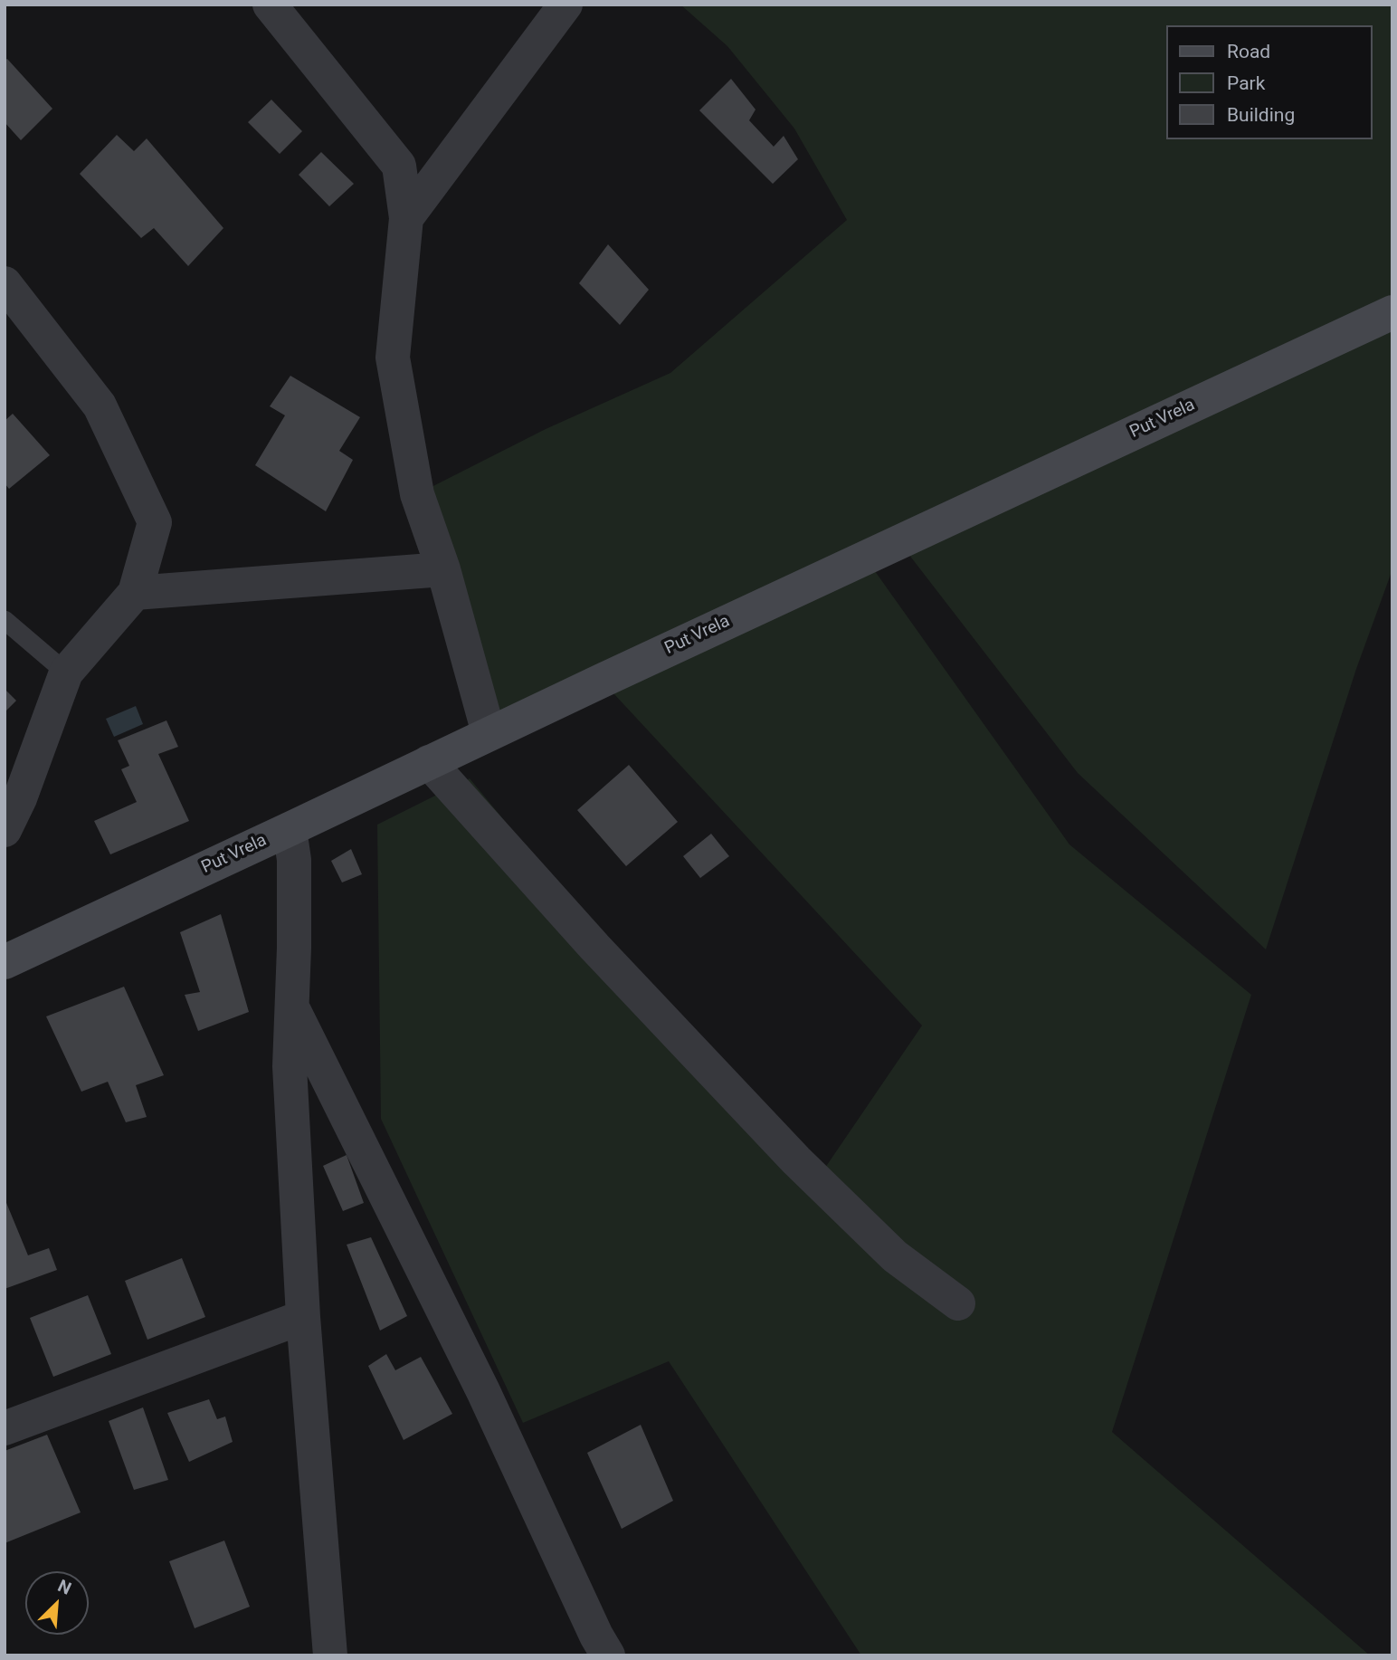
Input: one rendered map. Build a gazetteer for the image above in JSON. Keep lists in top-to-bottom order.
{
  "streets": {
    "main road": ["Put Vrela"]
  },
  "legend": ["Road", "Park", "Building"],
  "north": "top right"
}
